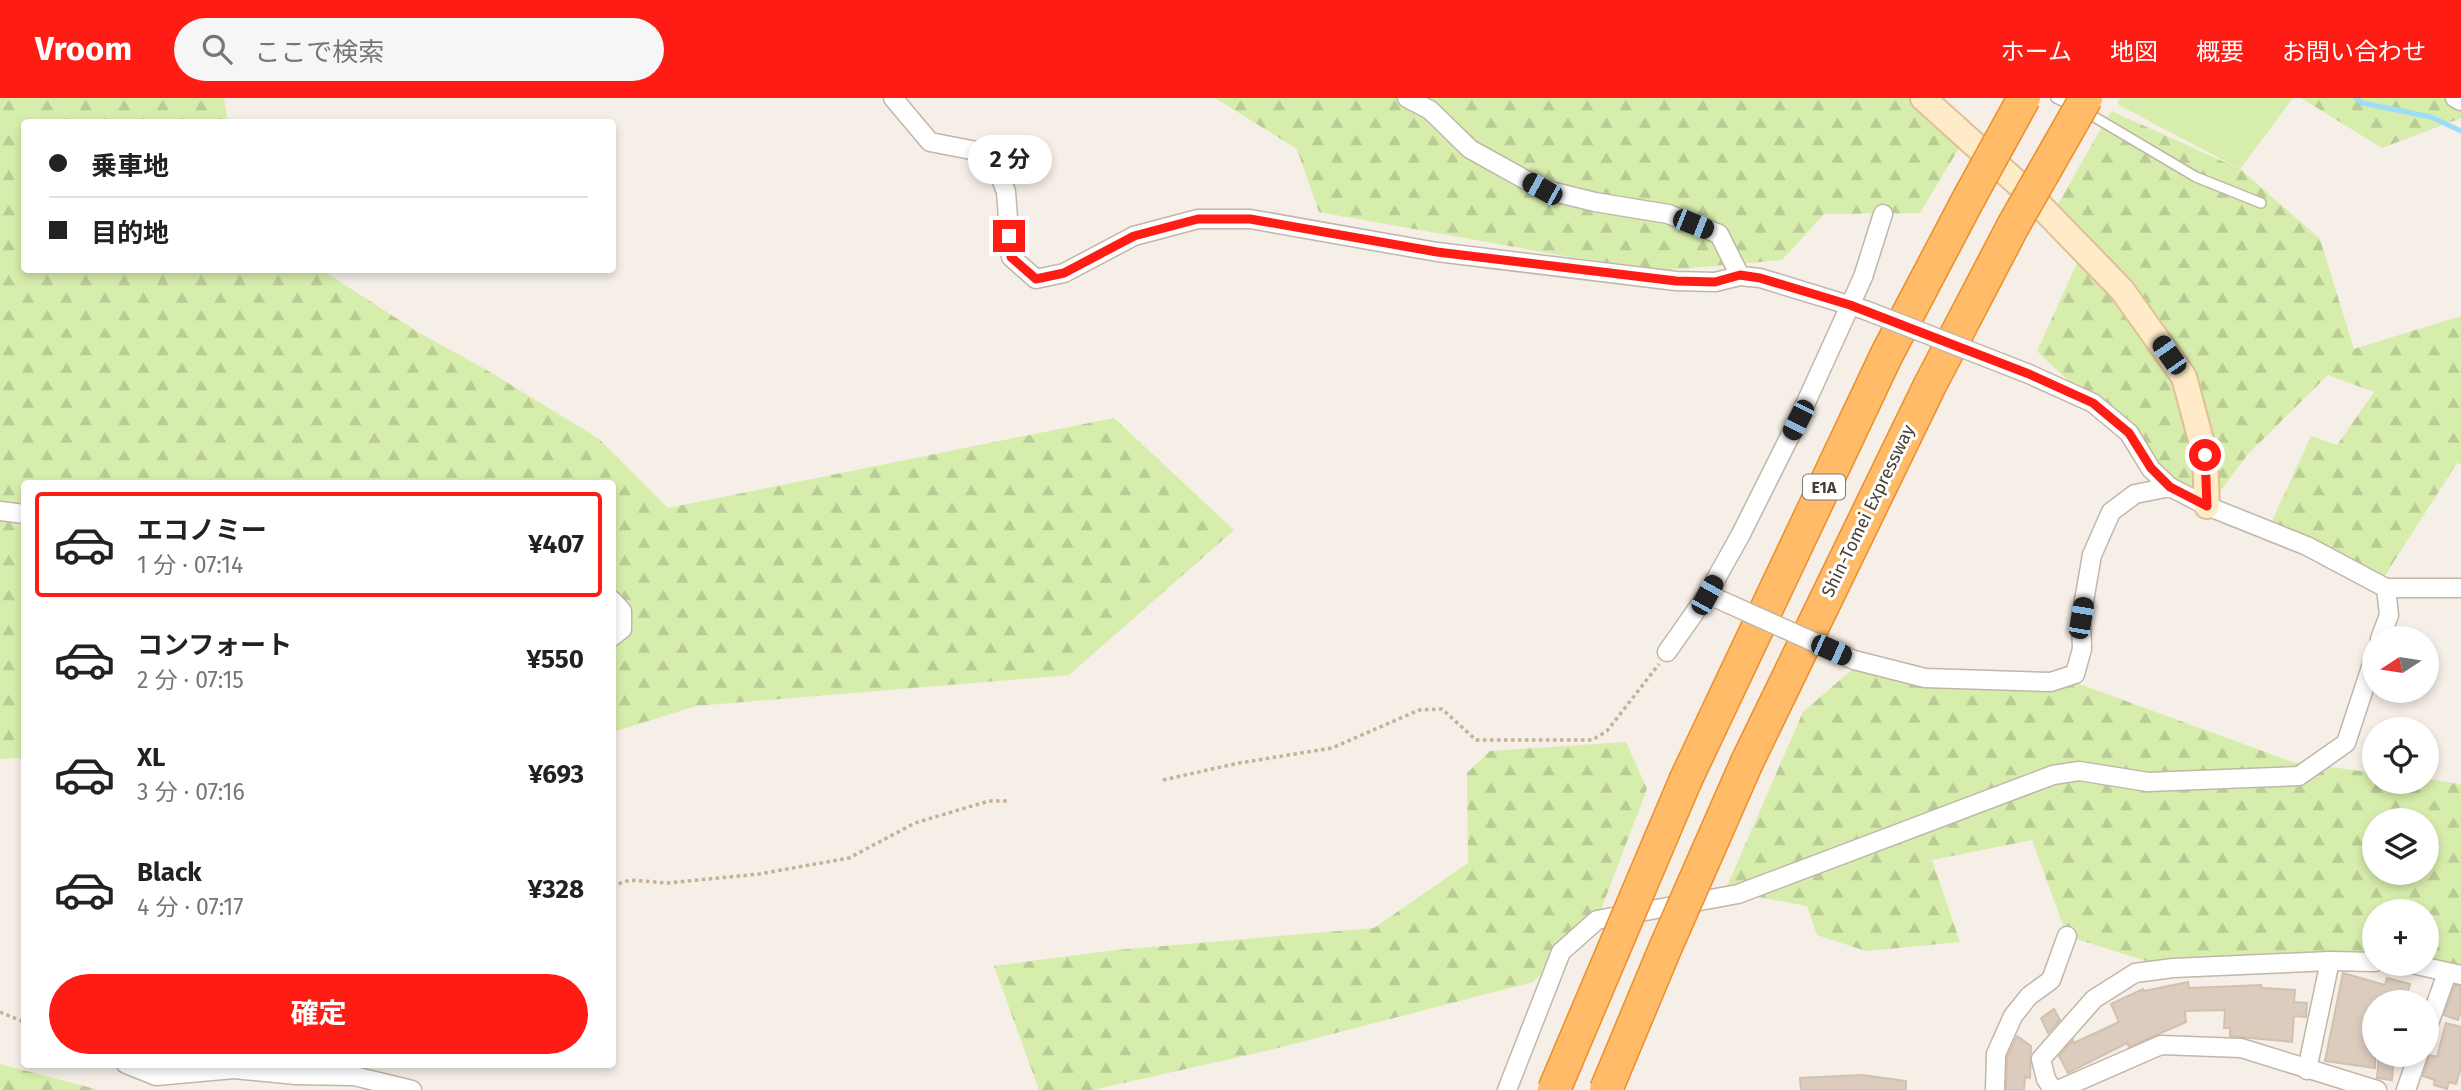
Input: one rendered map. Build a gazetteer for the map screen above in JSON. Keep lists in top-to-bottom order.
{
  "streets": {
    "highway": ["E1A", "Shin-Tomei Expressway"]
  },
  "north": "left",
  "page": {
    "header": "Vroom",
    "search": "ここで検索",
    "nav": [
      "ホーム",
      "地図",
      "概要",
      "お問い合わせ"
    ],
    "banner": ["乗車地", "目的地"],
    "bubble": "2 分",
    "list": [
      {
        "name": "エコノミー",
        "note": "1 分 · 07:14",
        "value": "¥407"
      },
      {
        "name": "コンフォート",
        "note": "2 分 · 07:15",
        "value": "¥550"
      },
      {
        "name": "XL",
        "note": "3 分 · 07:16",
        "value": "¥693"
      },
      {
        "name": "Black",
        "note": "4 分 · 07:17",
        "value": "¥328"
      }
    ],
    "map_buttons": ["+", "−"],
    "buttons": "確定"
  }
}
